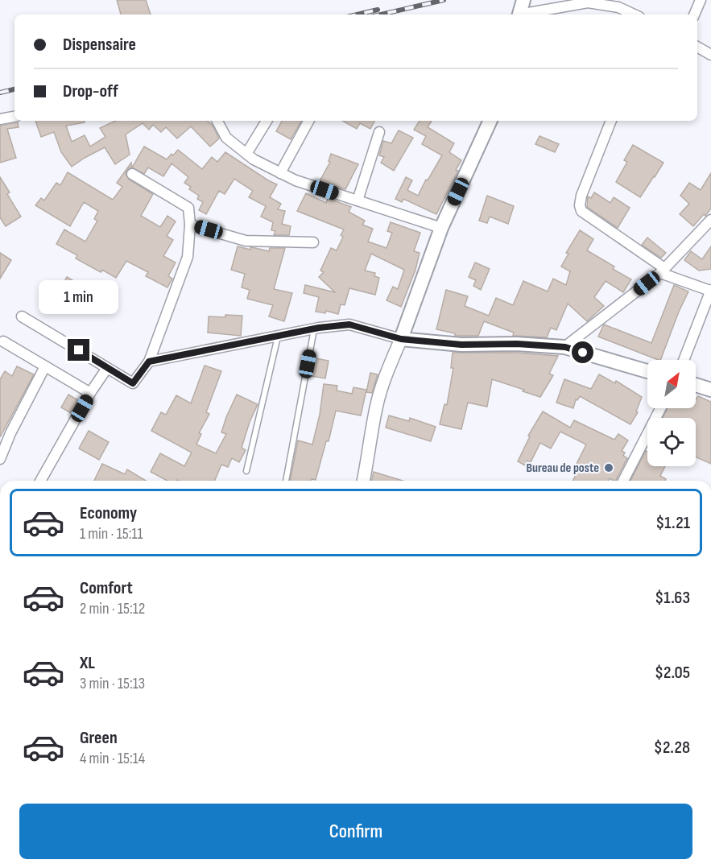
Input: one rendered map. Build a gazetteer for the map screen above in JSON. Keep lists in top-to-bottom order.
{
  "places": ["Bureau de poste"],
  "north": "top right",
  "page": {
    "banner": ["Dispensaire", "Drop-off"],
    "bubble": "1 min",
    "list": [
      {
        "name": "Economy",
        "note": "1 min · 15:11",
        "value": "$1.21"
      },
      {
        "name": "Comfort",
        "note": "2 min · 15:12",
        "value": "$1.63"
      },
      {
        "name": "XL",
        "note": "3 min · 15:13",
        "value": "$2.05"
      },
      {
        "name": "Green",
        "note": "4 min · 15:14",
        "value": "$2.28"
      }
    ],
    "buttons": "Confirm"
  }
}
